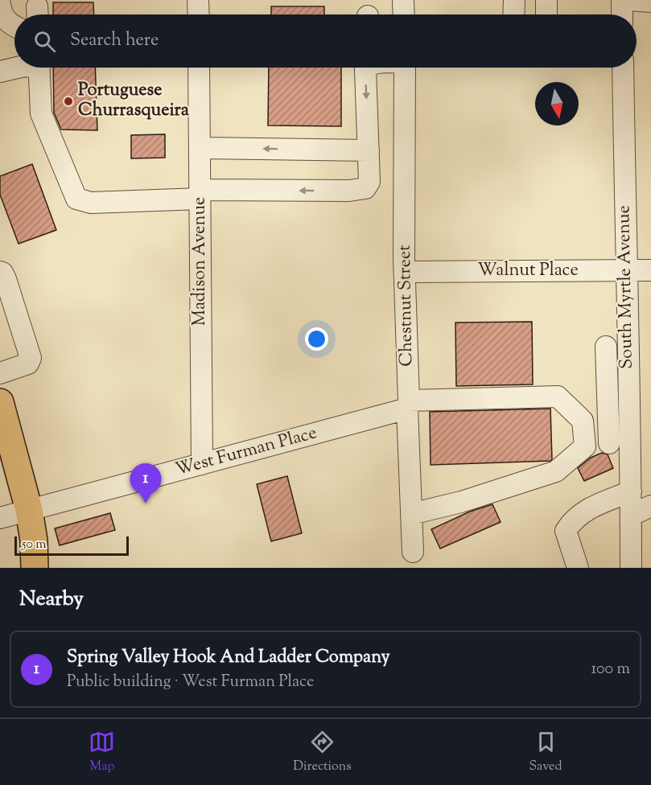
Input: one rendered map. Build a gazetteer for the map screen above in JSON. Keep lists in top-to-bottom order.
{
  "streets": {
    "street": [
      "Madison Avenue",
      "Walnut Place",
      "South Myrtle Avenue",
      "Chestnut Street",
      "West Furman Place"
    ]
  },
  "crossings": [
    ["Madison Avenue", "West Furman Place"],
    ["Walnut Place", "South Myrtle Avenue"],
    ["Walnut Place", "Chestnut Street"],
    ["Chestnut Street", "West Furman Place"]
  ],
  "places": ["Portuguese Churrasqueira"],
  "scale_bar": "50 m",
  "north": "bottom",
  "page": {
    "search": "Search here",
    "pins": "1",
    "scale": "50 m",
    "heading": "Nearby",
    "list": [
      {
        "mark": "1",
        "name": "Spring Valley Hook And Ladder Company",
        "note": "Public building · West Furman Place",
        "value": "100 m"
      }
    ],
    "nav": ["Map", "Directions", "Saved"]
  }
}
